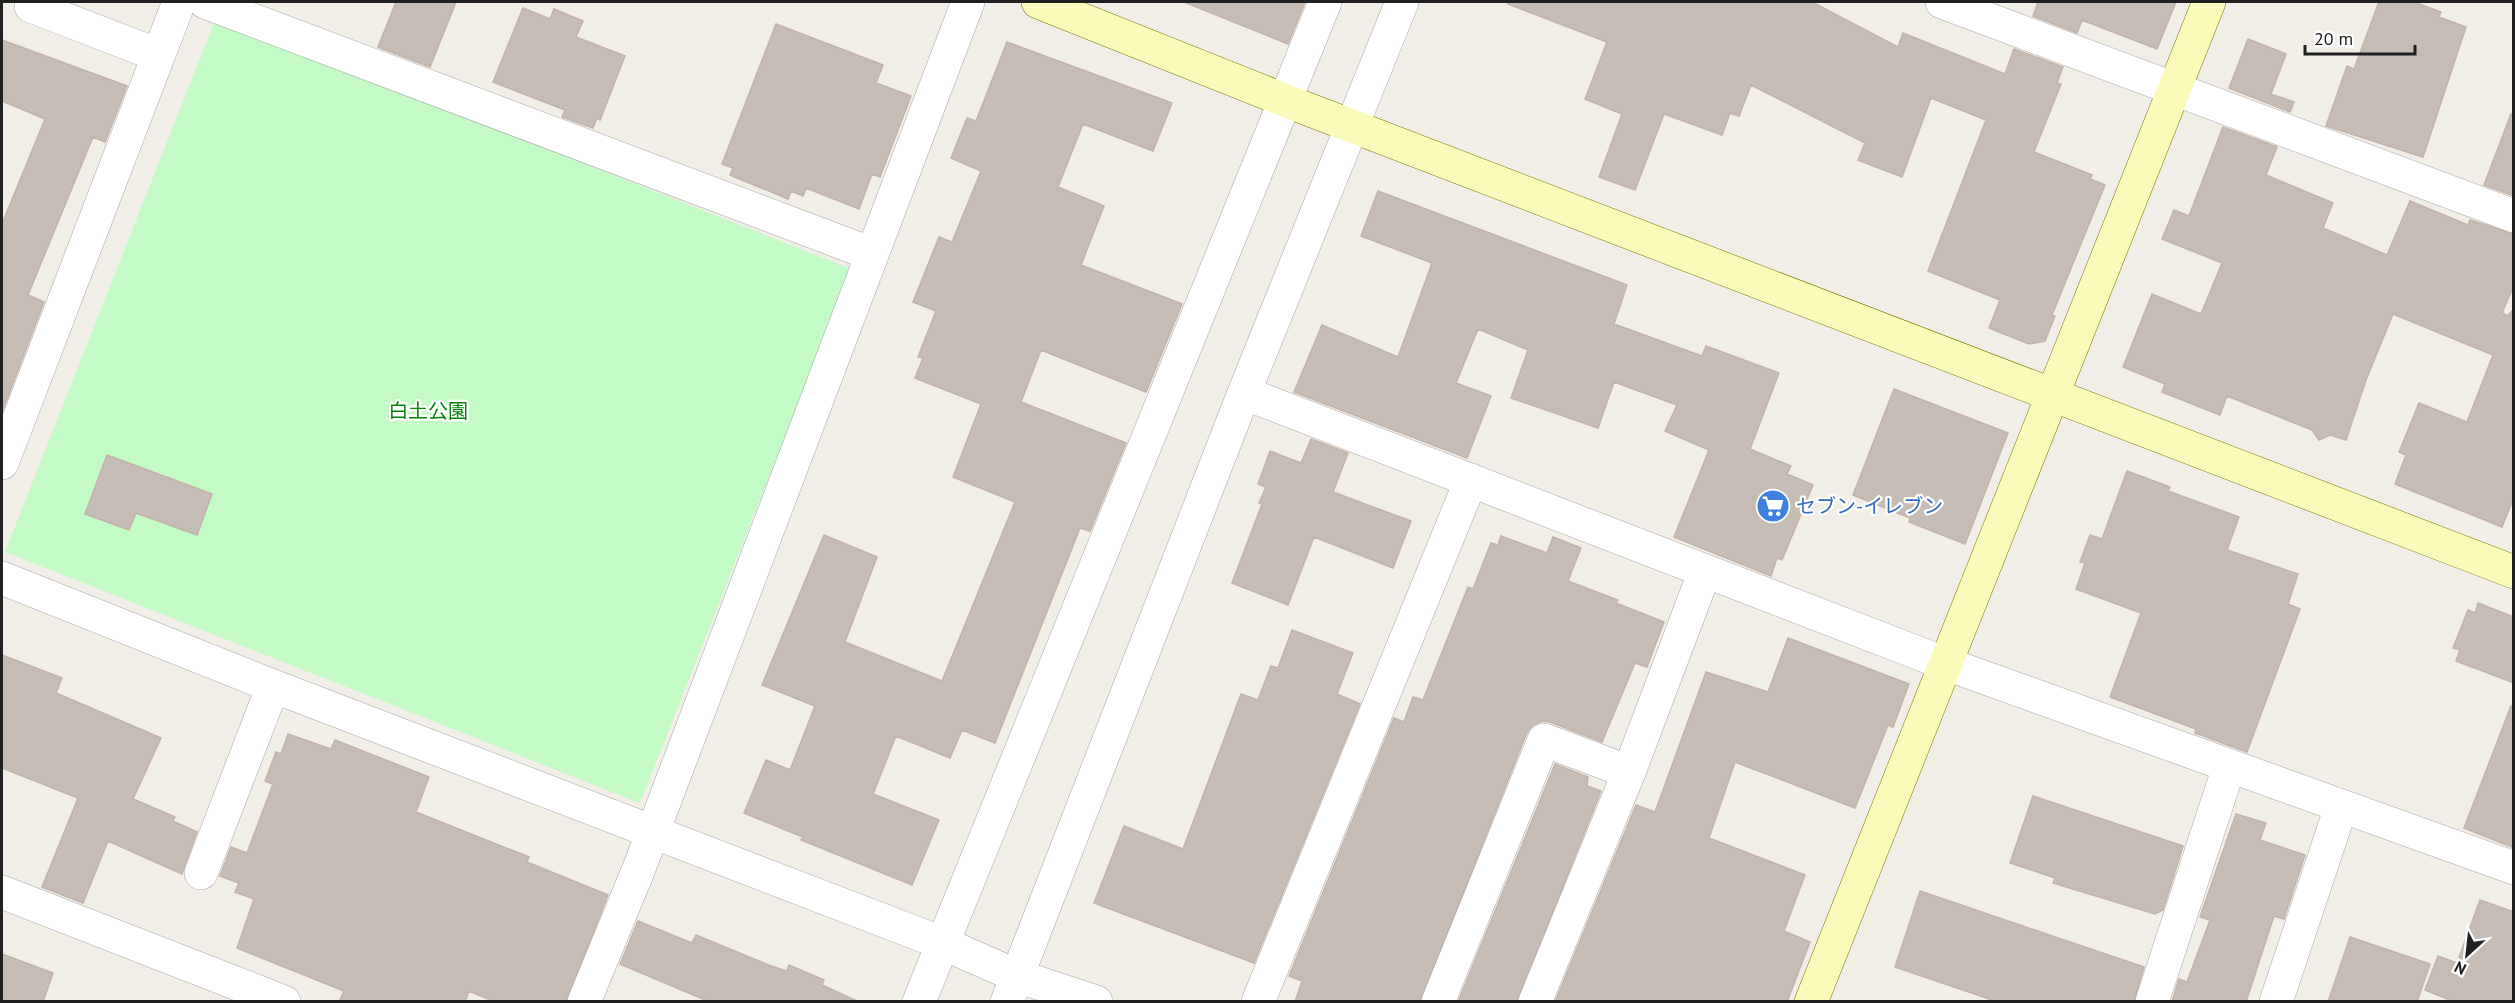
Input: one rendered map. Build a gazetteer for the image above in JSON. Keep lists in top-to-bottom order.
{
  "parks": ["白土公園"],
  "places": {
    "supermarket": ["セブン-イレブン"]
  },
  "scale_bar": "20 m",
  "north": "bottom left"
}
